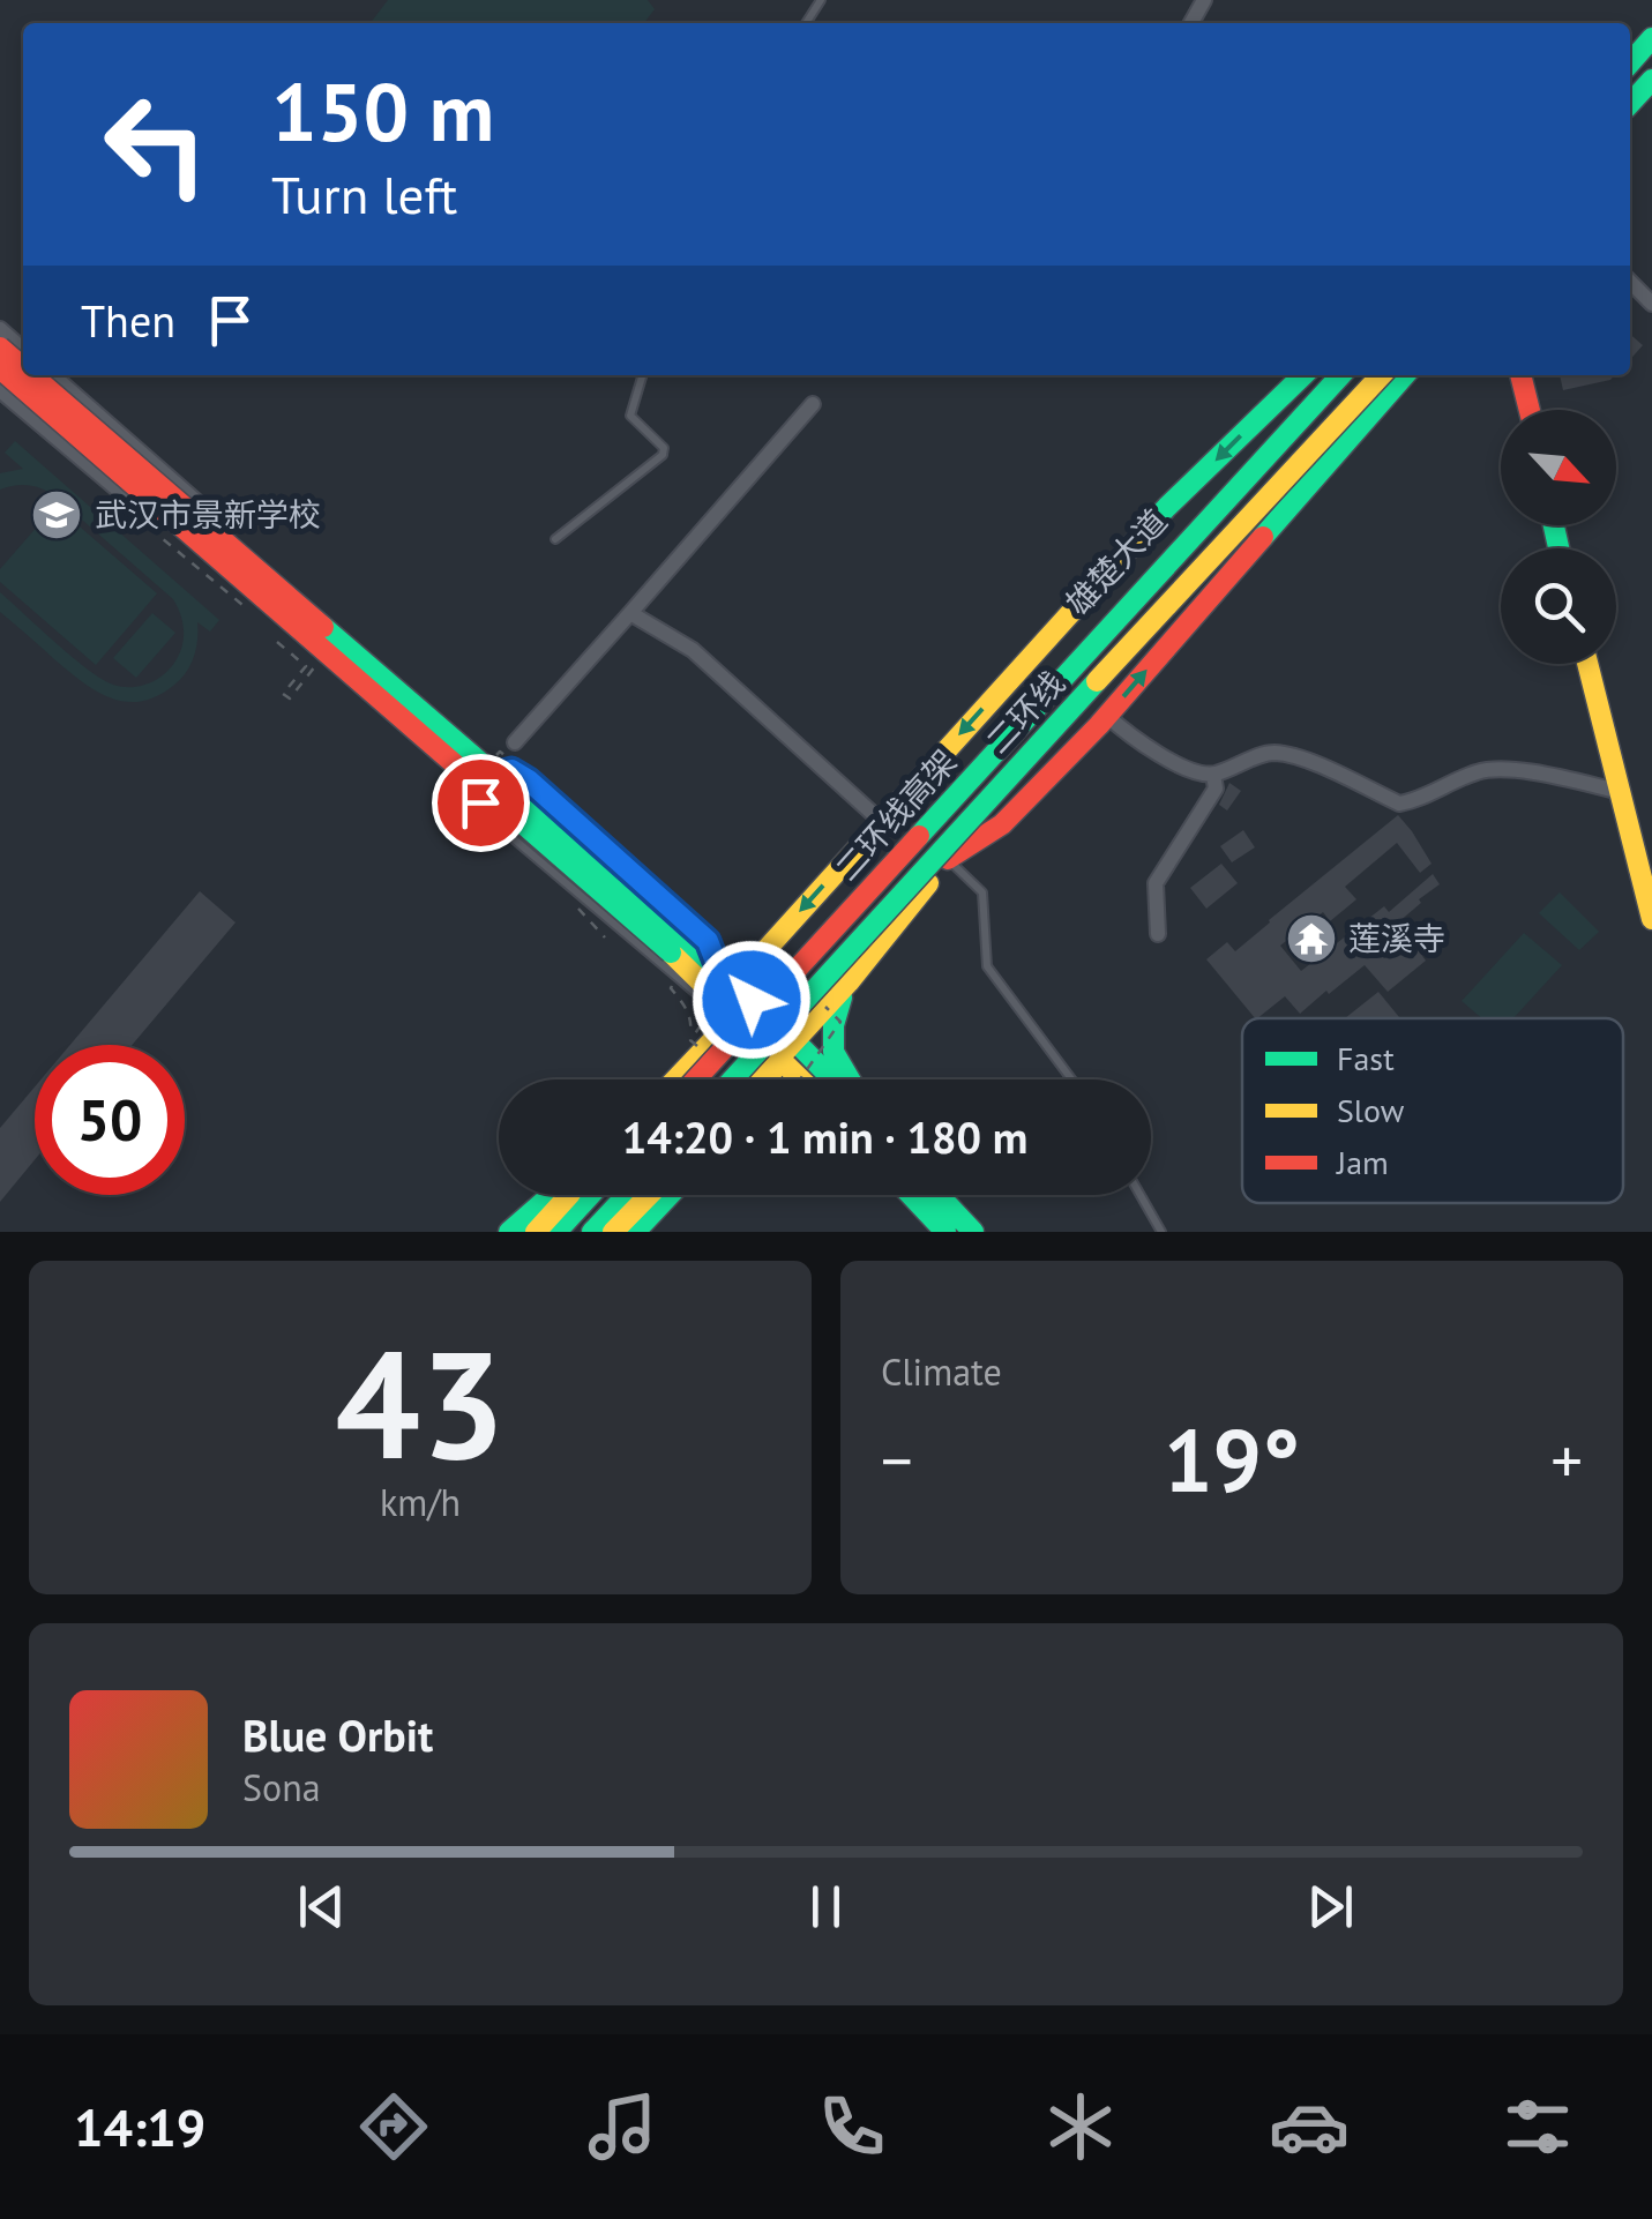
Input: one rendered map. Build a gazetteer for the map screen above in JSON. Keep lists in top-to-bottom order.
{
  "streets": {
    "main road": ["雄楚大道", "二环线", "二环线高架"]
  },
  "places": {
    "school or university": ["武汉市景新学校"],
    "temple": ["莲溪寺"]
  },
  "legend": ["Fast", "Slow", "Jam"],
  "north": "bottom right",
  "page": {
    "turn": ["150 m", "Turn left"],
    "then": "Then",
    "limit": "50",
    "trip": "14:20 · 1 min · 180 m",
    "tile": [
      ["43", "km/h"],
      "Climate"
    ],
    "heat": ["−", "19°", "+"],
    "song": ["Blue Orbit", "Sona"],
    "tabs": "14:19"
  }
}
